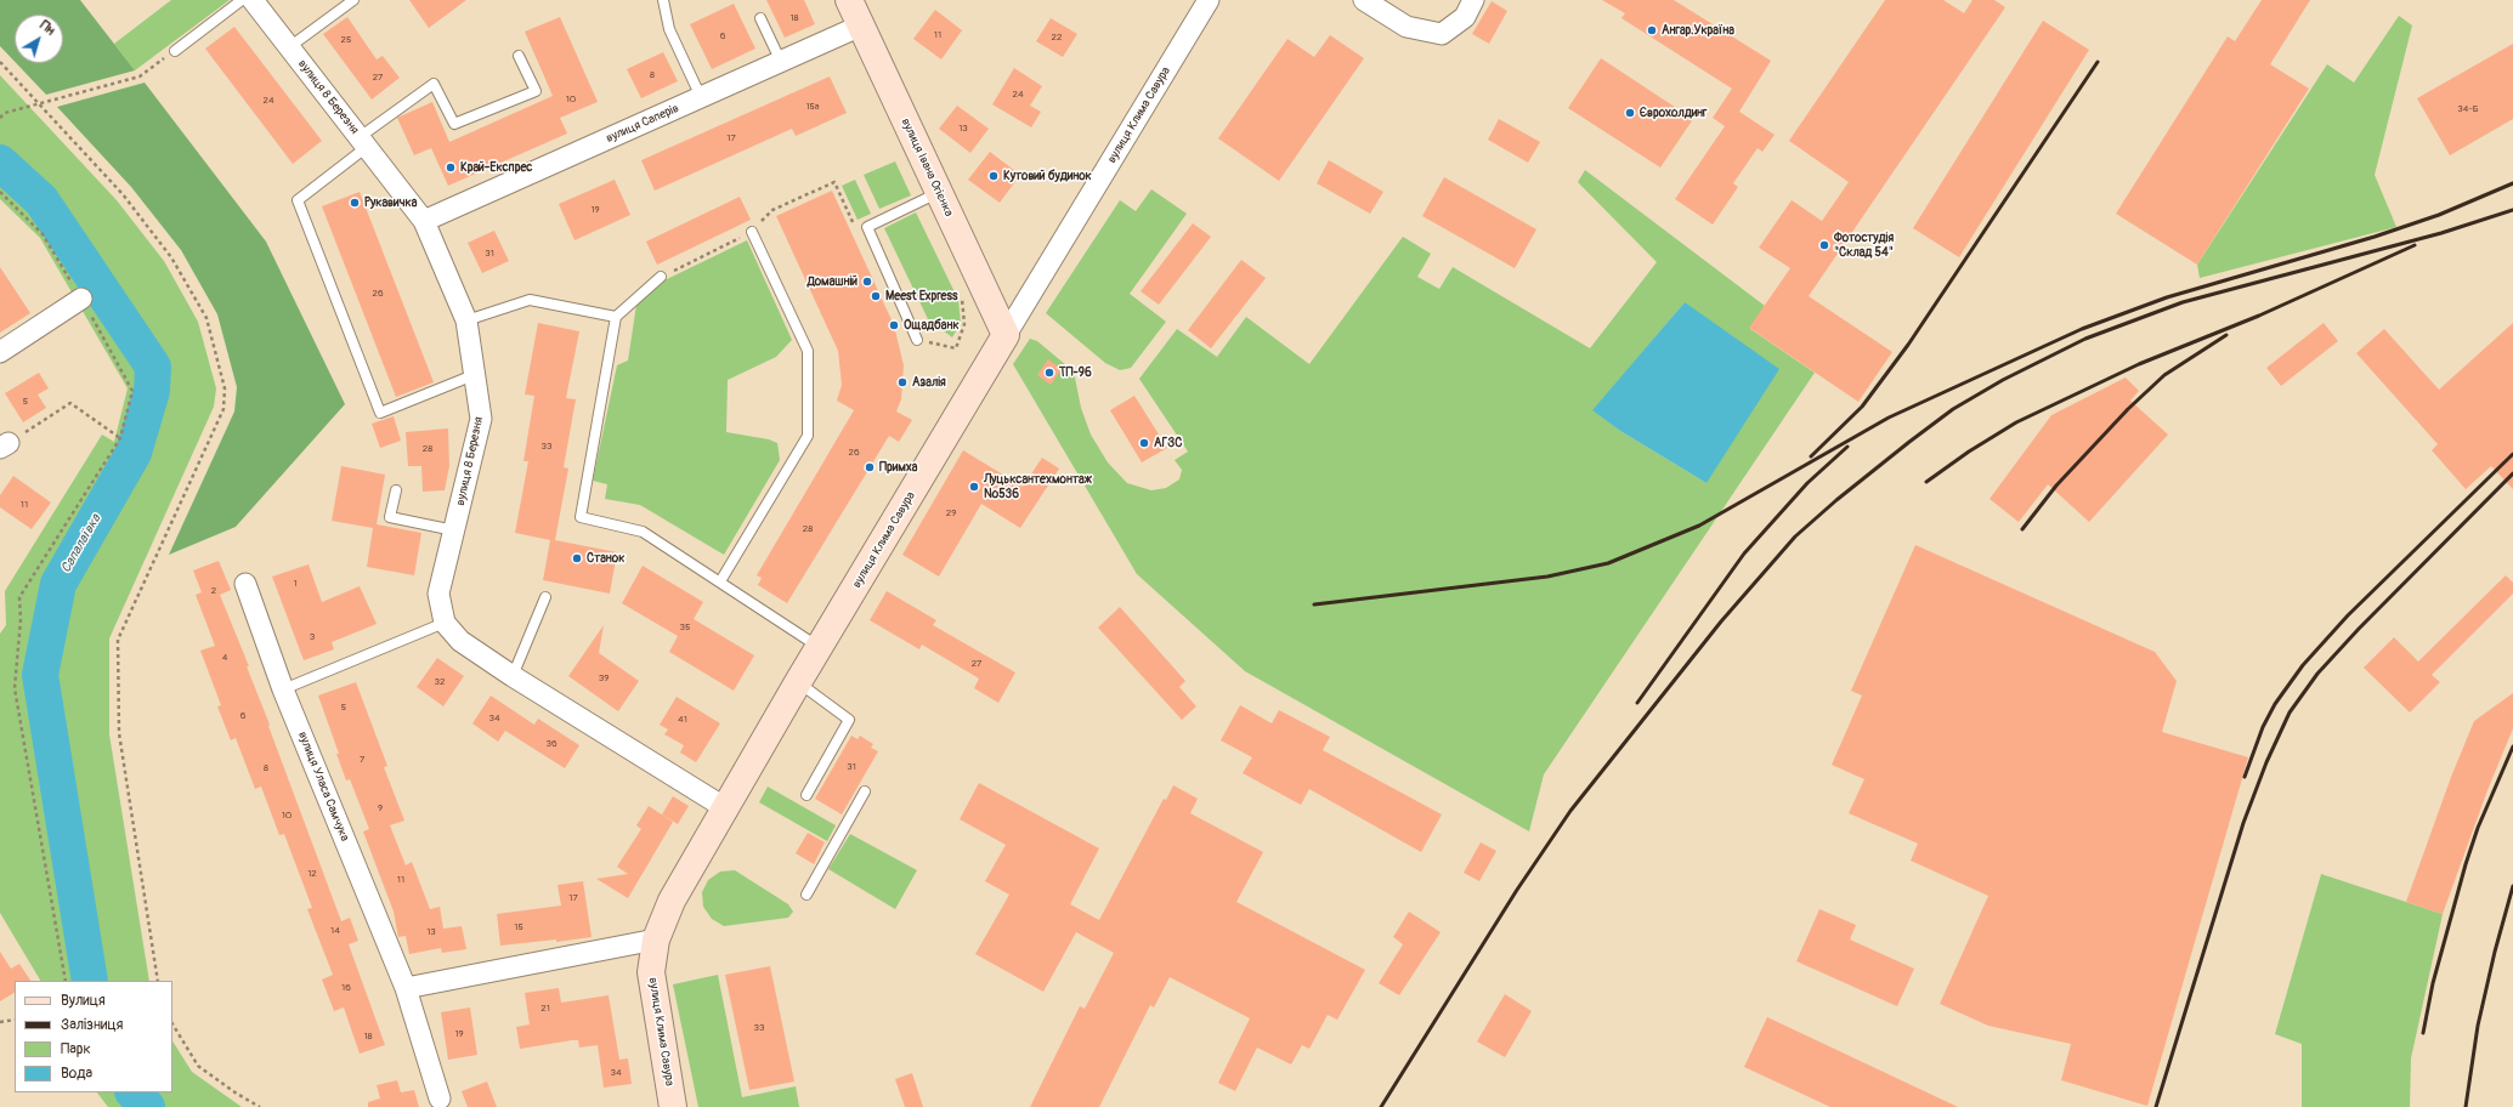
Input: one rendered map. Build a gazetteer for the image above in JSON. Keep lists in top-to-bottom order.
{
  "streets": {
    "street": [
      "вулиця 8 Березня",
      "вулиця Клима Савура",
      "вулиця Саперів",
      "вулиця Івана Огієнка",
      "вулиця Уласа Самчука"
    ]
  },
  "crossings": [
    ["вулиця 8 Березня", "вулиця Клима Савура"],
    ["вулиця 8 Березня", "вулиця Саперів"],
    ["вулиця Клима Савура", "вулиця Івана Огієнка"],
    ["вулиця Саперів", "вулиця Івана Огієнка"]
  ],
  "water": ["Сапалаївка"],
  "places": [
    "Ангар.Україна",
    "Єврохолдинг",
    "Край-Експрес",
    "Кутовий будинок",
    "Рукавичка",
    "Фотостудія \"Склад 54\"",
    "Домашній",
    "Meest Express",
    "Ощадбанк",
    "ТП-96",
    "Азалія",
    "АГЗС",
    "Примха",
    "Луцьксантехмонтаж №536",
    "Станок"
  ],
  "house_numbers": [
    "18",
    "11",
    "6",
    "22",
    "25",
    "8",
    "27",
    "24",
    "10",
    "24",
    "15а",
    "34-Б",
    "13",
    "17",
    "19",
    "31",
    "26",
    "5",
    "33",
    "28",
    "26",
    "11",
    "29",
    "28",
    "1",
    "2",
    "35",
    "3",
    "4",
    "27",
    "39",
    "32",
    "5",
    "6",
    "34",
    "41",
    "36",
    "7",
    "31",
    "8",
    "9",
    "10",
    "12",
    "11",
    "17",
    "15",
    "14",
    "13",
    "16",
    "21",
    "33",
    "19",
    "18",
    "34"
  ],
  "legend": [
    "Вулиця",
    "Залізниця",
    "Парк",
    "Вода"
  ],
  "north": "top right"
}
